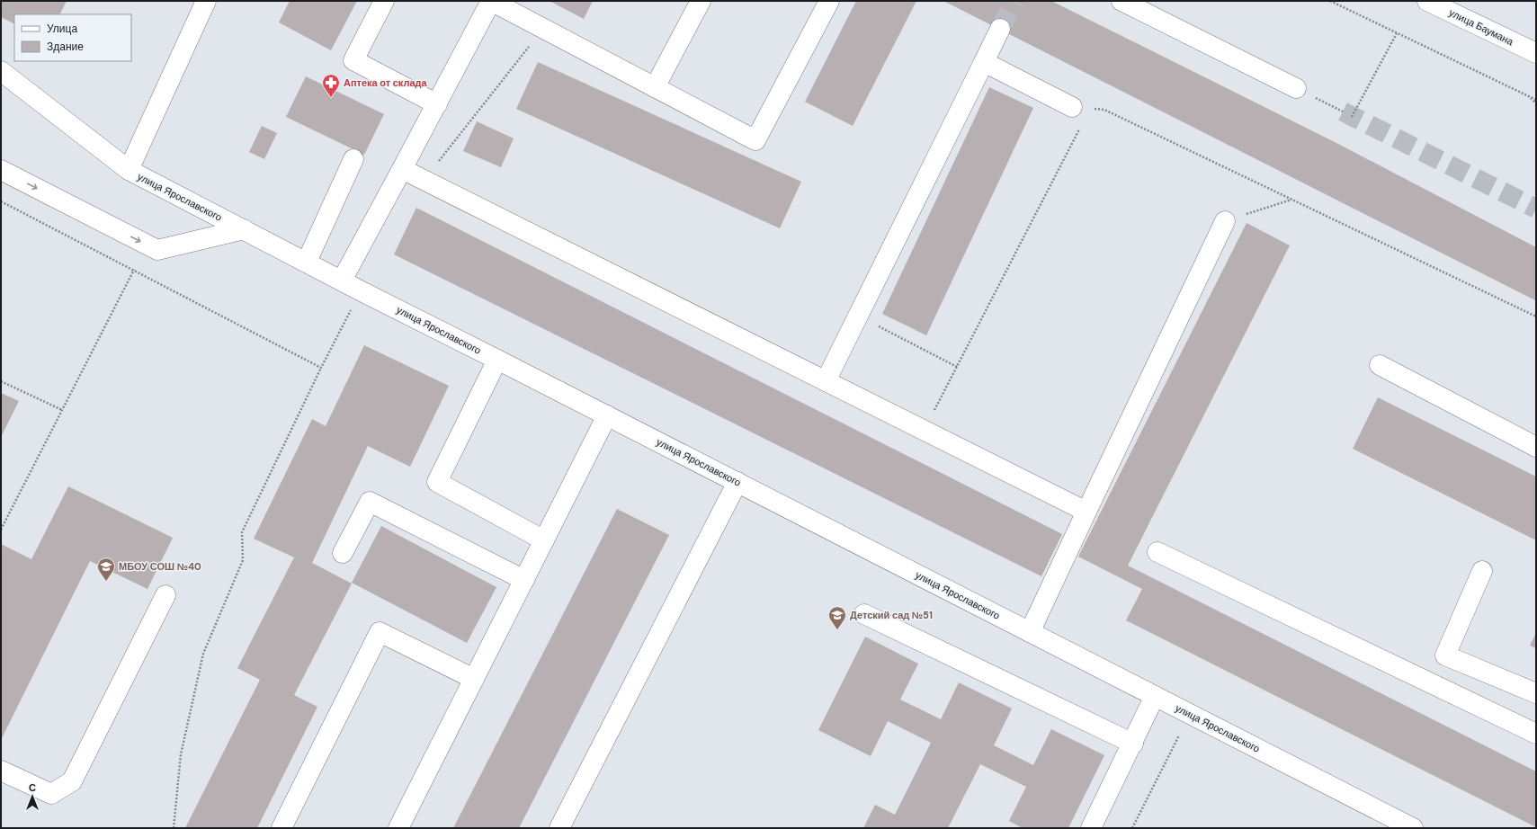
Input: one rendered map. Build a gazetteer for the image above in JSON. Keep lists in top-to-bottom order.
{
  "streets": {
    "street": ["улица Баумана", "улица Ярославского"]
  },
  "places": {
    "pharmacy": ["Аптека от склада"],
    "school or university": ["МБОУ СОШ №40", "Детский сад №51"]
  },
  "legend": ["Улица", "Здание"],
  "north": "top"
}
